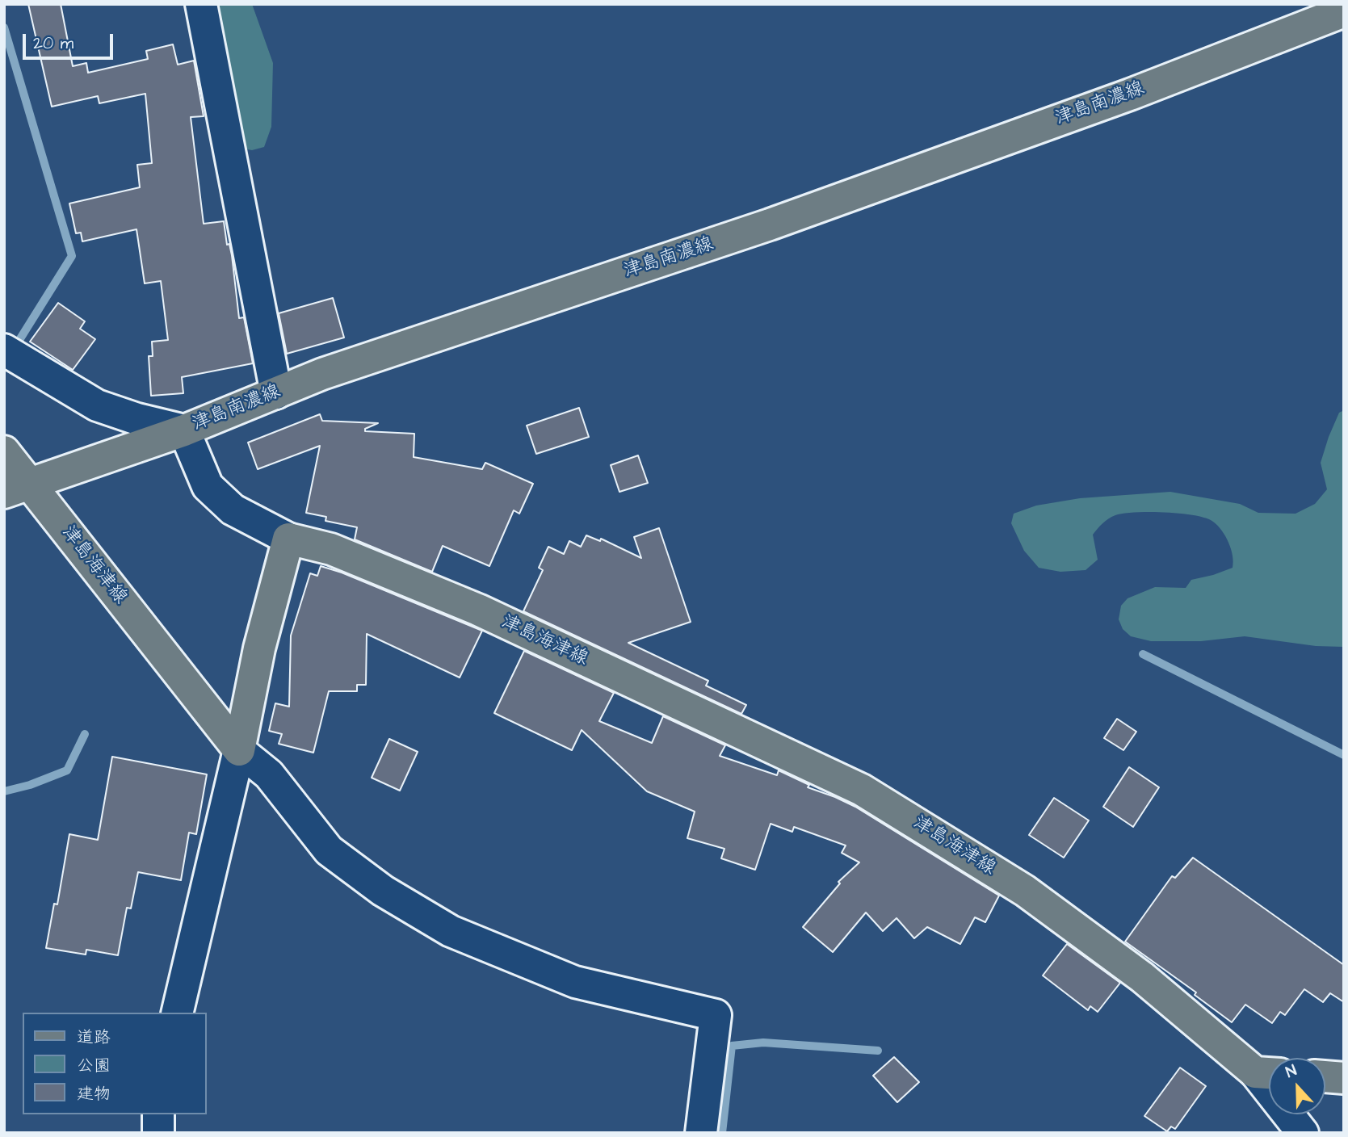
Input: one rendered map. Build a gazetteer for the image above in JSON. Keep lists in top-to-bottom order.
{
  "streets": {
    "main road": ["津島南濃線", "津島海津線"]
  },
  "crossings": [
    ["津島南濃線", "津島海津線"]
  ],
  "legend": ["道路", "公園", "建物"],
  "scale_bar": "20 m",
  "north": "top"
}
